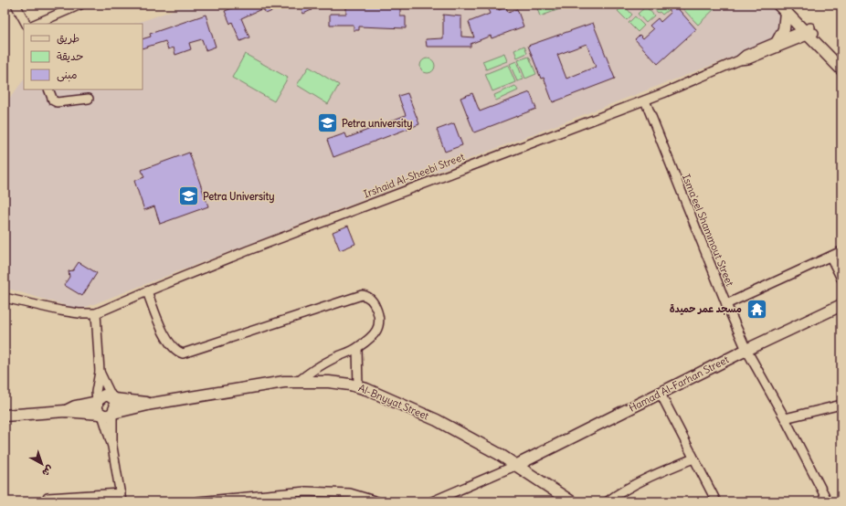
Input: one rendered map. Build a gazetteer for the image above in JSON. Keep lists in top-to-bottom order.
{
  "streets": {
    "main road": ["Hamad Al-Farhan Street", "Al-Bnyyat Street"],
    "street": ["Irshaid Al-Sheebi Street", "Isma'eel Shammout Street"]
  },
  "crossings": [
    ["Irshaid Al-Sheebi Street", "Isma'eel Shammout Street"],
    ["Isma'eel Shammout Street", "Hamad Al-Farhan Street"],
    ["Hamad Al-Farhan Street", "Al-Bnyyat Street"]
  ],
  "places": {
    "school or university": ["Petra university", "Petra University"],
    "temple": ["مسجد عمر حميدة"]
  },
  "legend": ["طريق", "حديقة", "مبنى"],
  "north": "bottom right"
}
